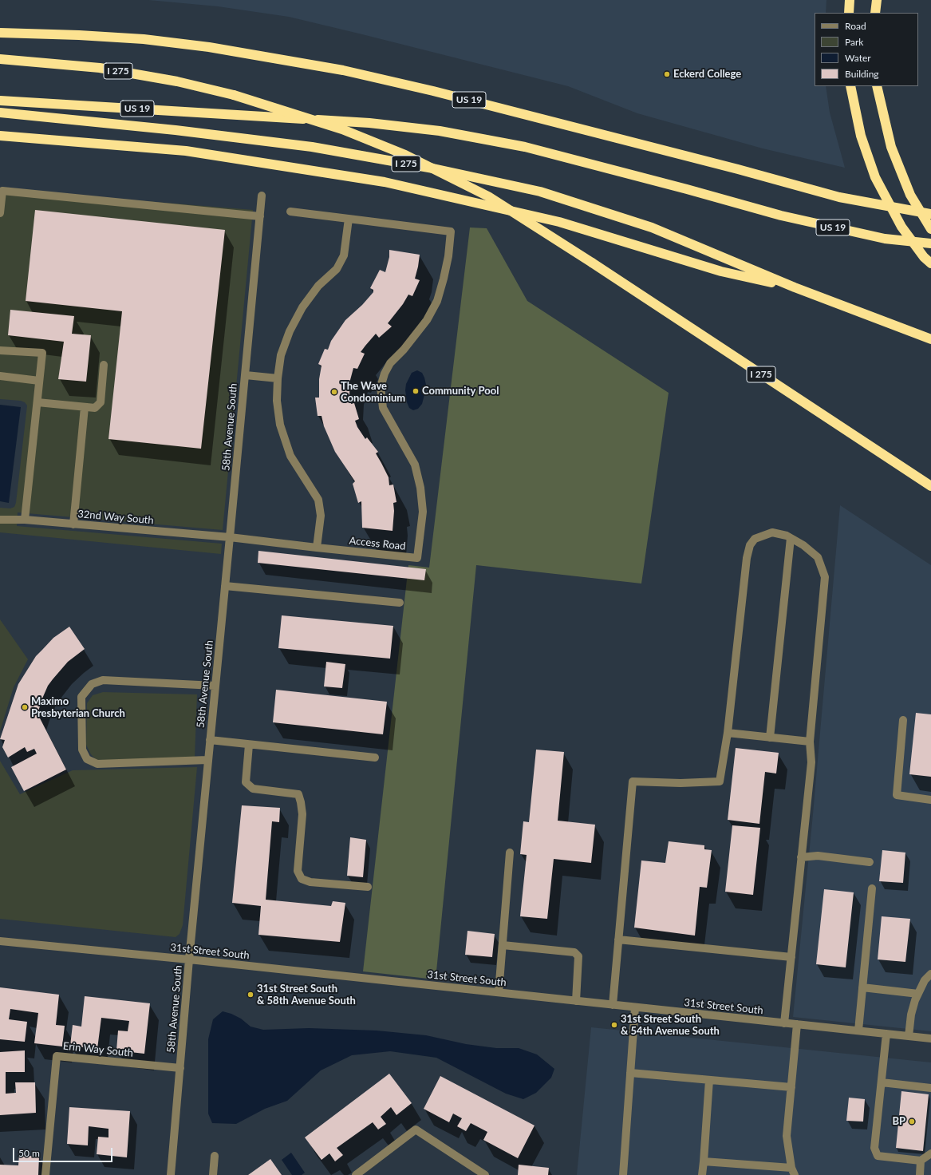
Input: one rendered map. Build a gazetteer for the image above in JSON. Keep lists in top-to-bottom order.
{
  "streets": {
    "highway": ["I 275", "US 19"],
    "street": [
      "58th Avenue South",
      "32nd Way South",
      "Access Road",
      "31st Street South",
      "Erin Way South"
    ]
  },
  "crossings": [
    ["58th Avenue South", "32nd Way South"],
    ["58th Avenue South", "Access Road"],
    ["58th Avenue South", "31st Street South"],
    ["58th Avenue South", "Erin Way South"],
    ["32nd Way South", "Access Road"]
  ],
  "places": [
    "Eckerd College",
    "Community Pool",
    "The Wave Condominium",
    "Maximo Presbyterian Church",
    "31st Street South & 58th Avenue South",
    "31st Street South & 54th Avenue South",
    "BP"
  ],
  "legend": [
    "Road",
    "Park",
    "Water",
    "Building"
  ],
  "scale_bar": "50 m"
}
